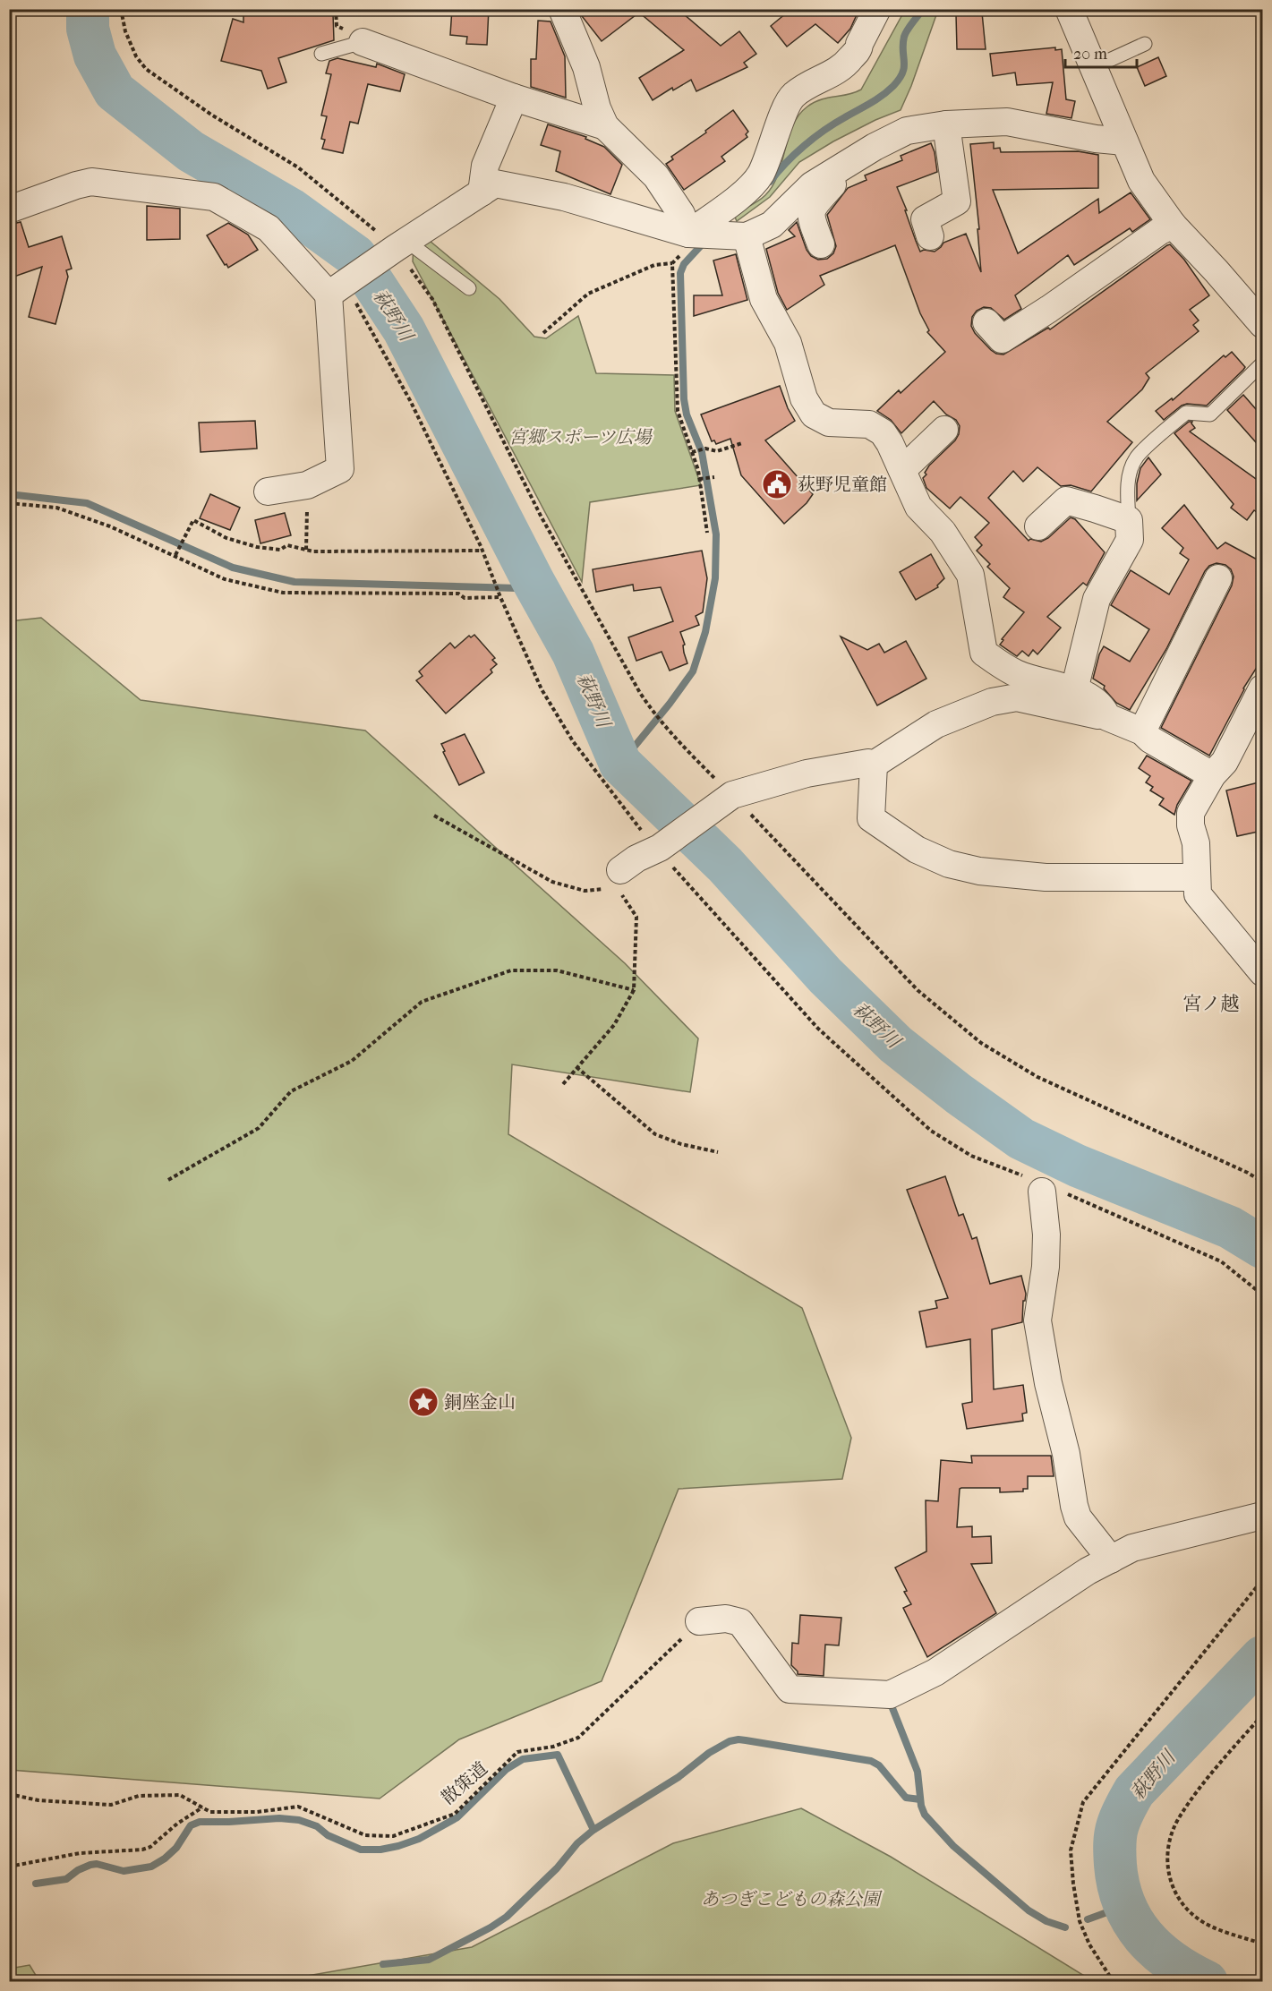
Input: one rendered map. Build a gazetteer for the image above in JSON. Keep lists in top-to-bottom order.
{
  "streets": {
    "path": ["散策道"]
  },
  "districts": ["宮ノ越"],
  "water": ["萩野川"],
  "parks": ["宮郷スポーツ広場", "あつぎこどもの森公園"],
  "places": {
    "public building": ["荻野児童館"],
    "place": ["銅座金山"]
  },
  "scale_bar": "20 m"
}
